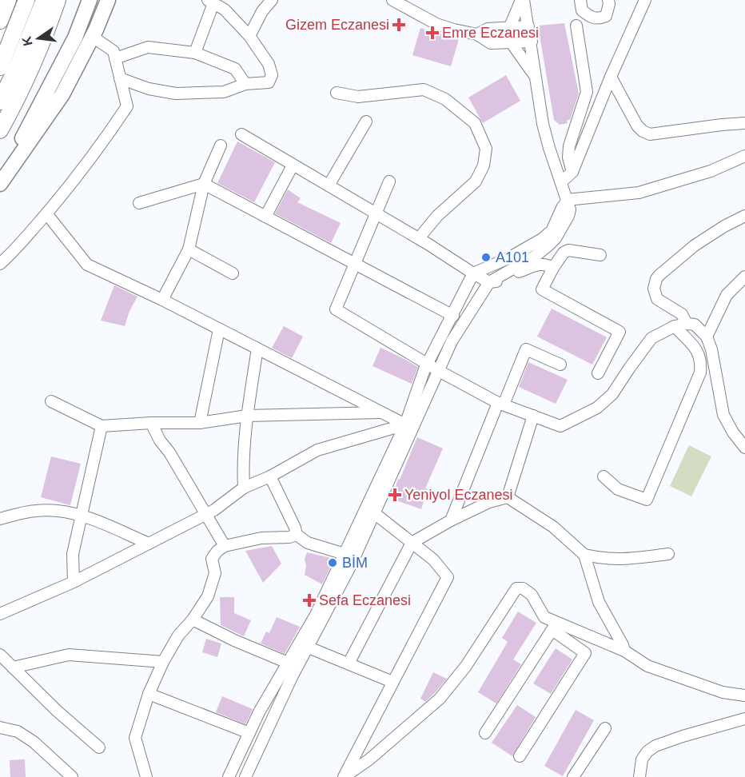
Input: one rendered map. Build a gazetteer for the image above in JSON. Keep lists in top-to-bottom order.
{
  "places": {
    "health": [
      "Gizem Eczanesi",
      "Emre Eczanesi",
      "Yeniyol Eczanesi",
      "Sefa Eczanesi"
    ],
    "other": ["A101", "BİM"]
  },
  "north": "left"
}
